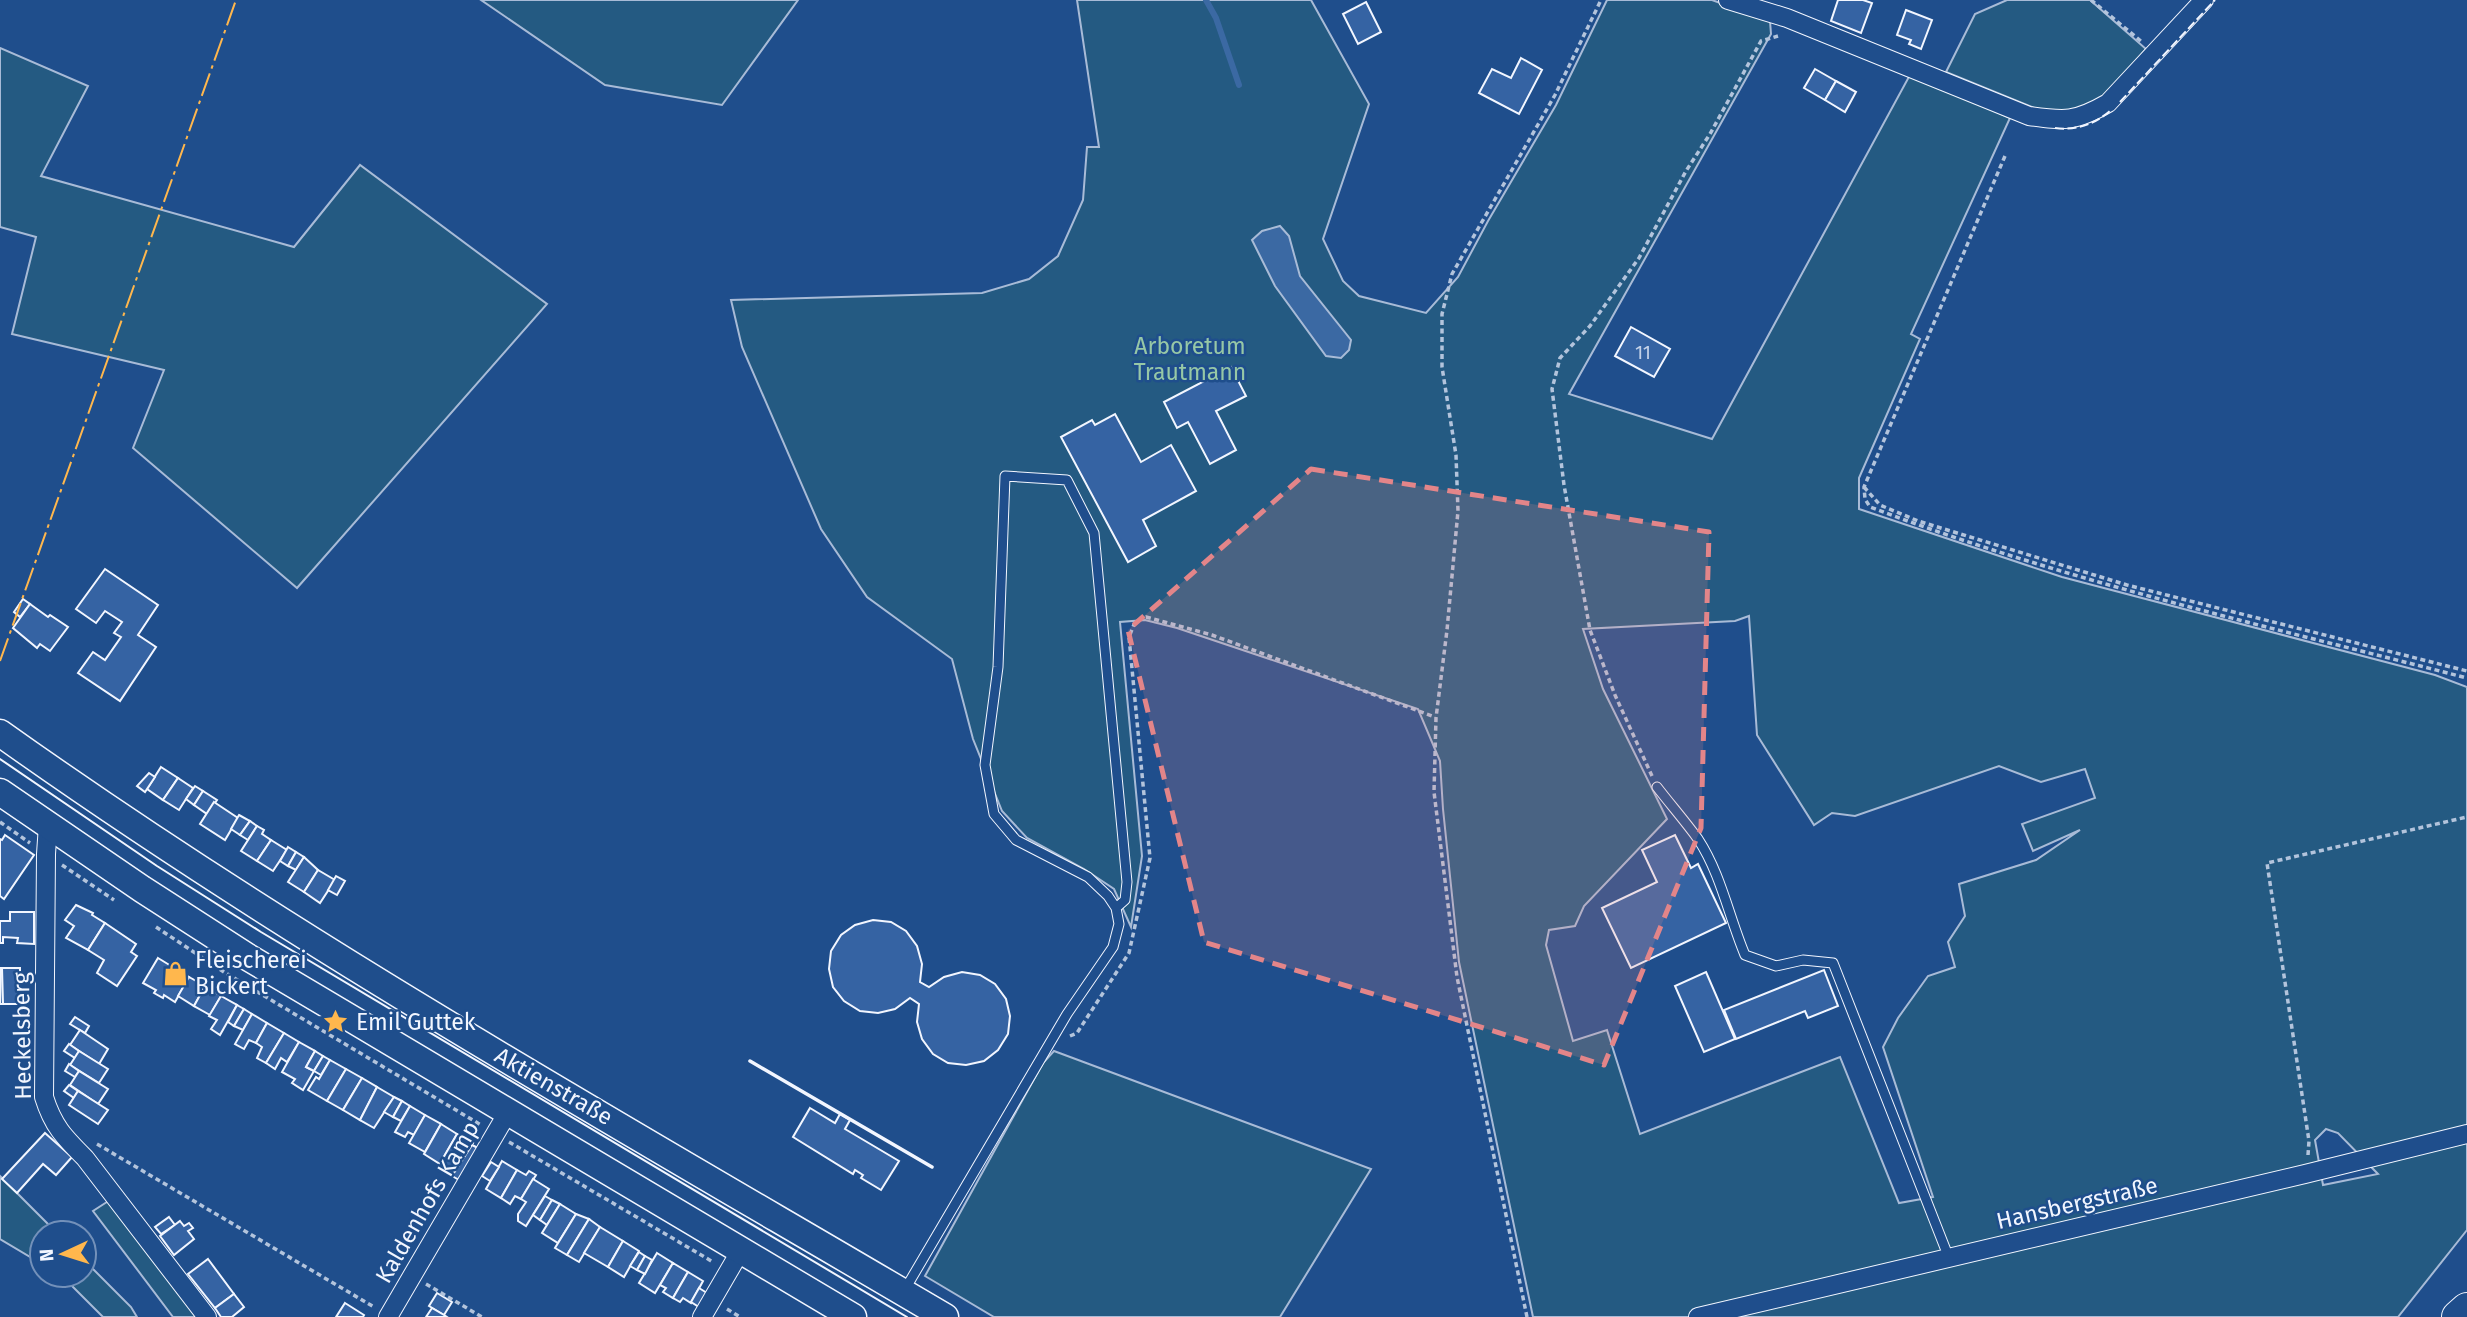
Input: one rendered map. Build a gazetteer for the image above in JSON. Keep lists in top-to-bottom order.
{
  "streets": {
    "main road": ["Aktienstraße"],
    "street": ["Heckelsberg", "Kaldenhofs Kamp", "Hansbergstraße"]
  },
  "crossings": [
    ["Heckelsberg", "Aktienstraße"],
    ["Aktienstraße", "Kaldenhofs Kamp"]
  ],
  "parks": ["Arboretum Trautmann"],
  "places": {
    "shop": ["Fleischerei Bickert"],
    "place": ["Emil Guttek"]
  },
  "house_numbers": ["11"],
  "north": "left"
}
